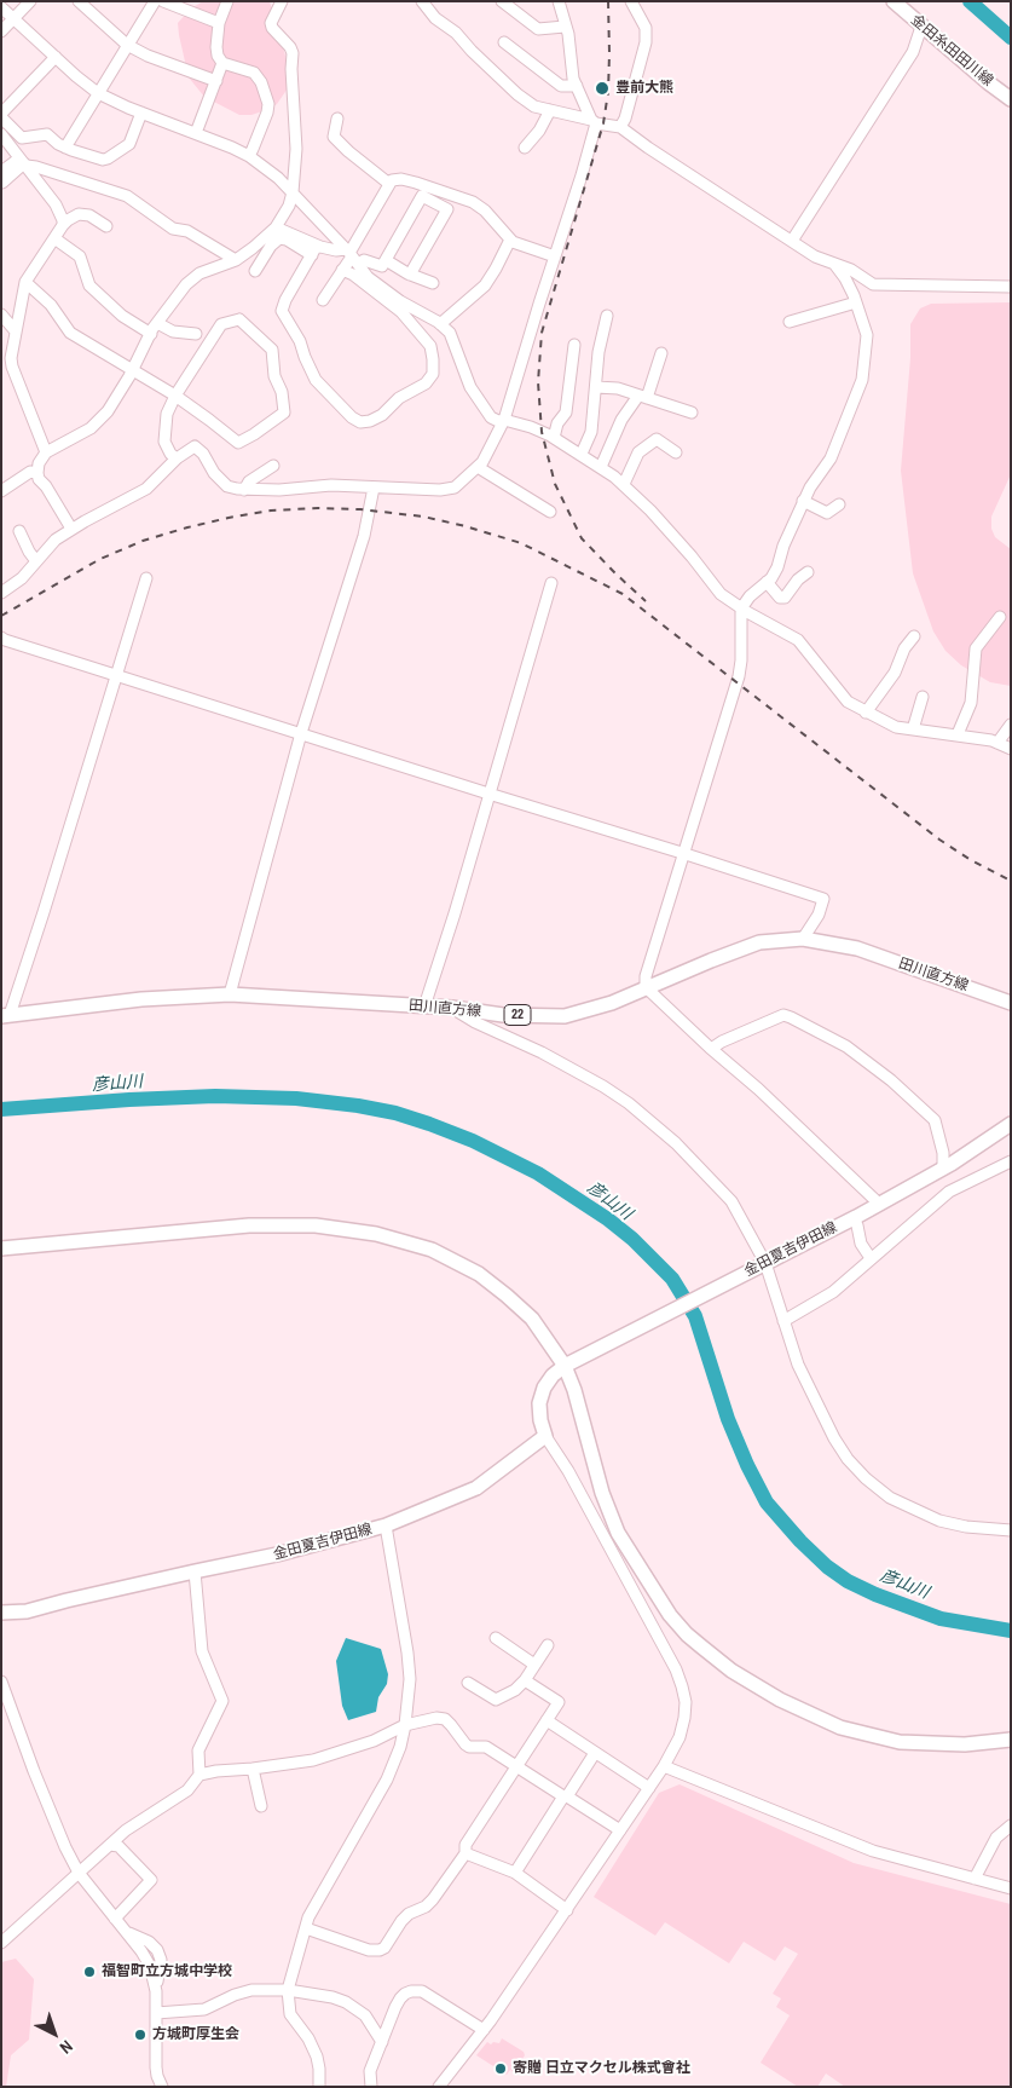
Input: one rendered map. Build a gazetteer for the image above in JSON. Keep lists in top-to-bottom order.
{
  "streets": {
    "main road": [
      "金田糸田田川線",
      "田川直方線",
      "22",
      "金田夏吉伊田線"
    ]
  },
  "water": ["彦山川"],
  "places": [
    "豊前大熊",
    "福智町立方城中学校",
    "方城町厚生会",
    "寄贈 日立マクセル株式會社"
  ],
  "north": "bottom right"
}
